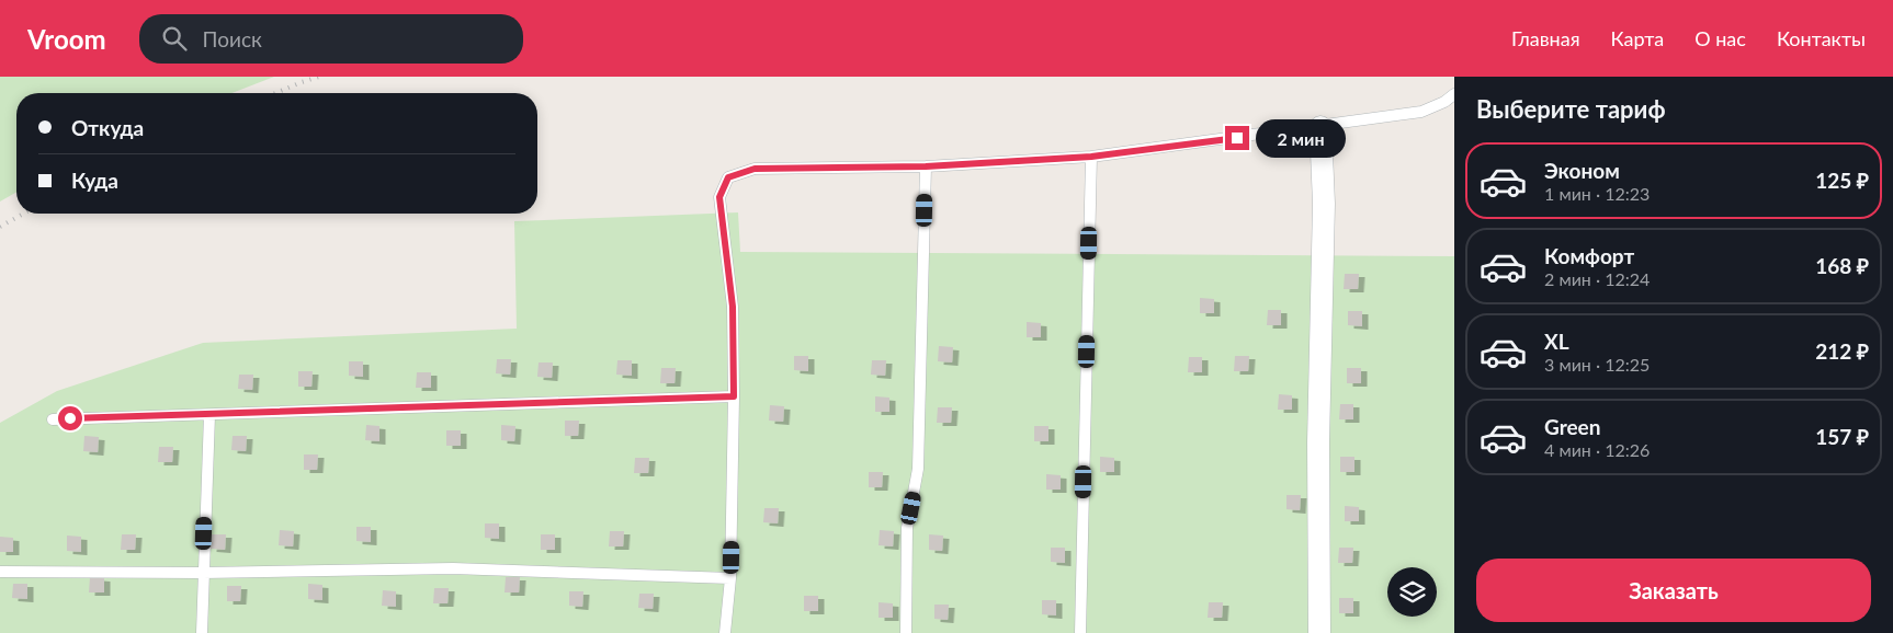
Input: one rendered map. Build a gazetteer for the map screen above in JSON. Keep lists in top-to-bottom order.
{
  "page": {
    "header": "Vroom",
    "search": "Поиск",
    "nav": [
      "Главная",
      "Карта",
      "О нас",
      "Контакты"
    ],
    "heading": "Выберите тариф",
    "banner": ["Откуда", "Куда"],
    "bubble": "2 мин",
    "list": [
      {
        "name": "Эконом",
        "note": "1 мин · 12:23",
        "value": "125 ₽"
      },
      {
        "name": "Комфорт",
        "note": "2 мин · 12:24",
        "value": "168 ₽"
      },
      {
        "name": "XL",
        "note": "3 мин · 12:25",
        "value": "212 ₽"
      },
      {
        "name": "Green",
        "note": "4 мин · 12:26",
        "value": "157 ₽"
      }
    ],
    "buttons": "Заказать"
  }
}
